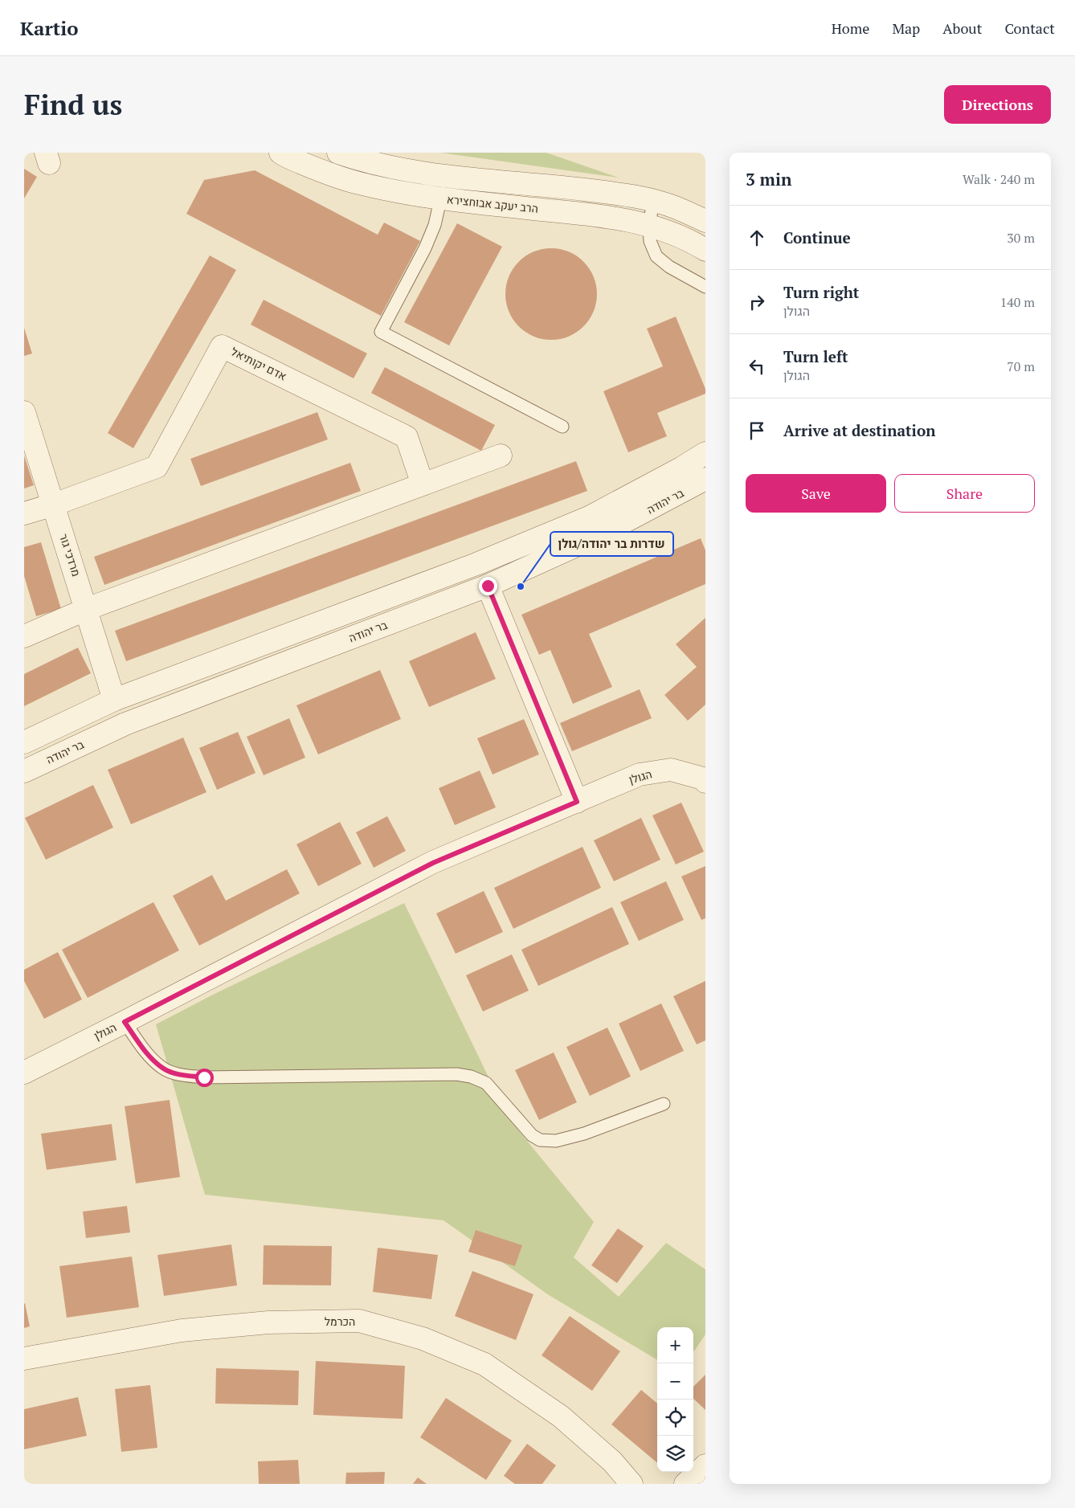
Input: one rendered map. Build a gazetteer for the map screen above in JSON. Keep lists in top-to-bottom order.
{
  "streets": {
    "street": [
      "הרב יעקב אבוחצירא",
      "אדם יקותיאל",
      "בר יהודה",
      "מרדכי גור",
      "הגולן",
      "הכרמל"
    ]
  },
  "crossings": [
    ["אדם יקותיאל", "מרדכי גור"],
    ["בר יהודה", "מרדכי גור"]
  ],
  "places": ["שדרות בר יהודה/גולן"],
  "page": {
    "header": "Kartio",
    "nav": [
      "Home",
      "Map",
      "About",
      "Contact"
    ],
    "buttons": [
      "Directions",
      ["Save", "Share"]
    ],
    "title": "Find us",
    "heading": ["3 min", "Walk · 240 m"],
    "list": [
      ["Continue", "30 m"],
      ["Turn right", "הגולן", "140 m"],
      ["Turn left", "הגולן", "70 m"],
      "Arrive at destination"
    ],
    "map_buttons": ["+", "−"]
  }
}
